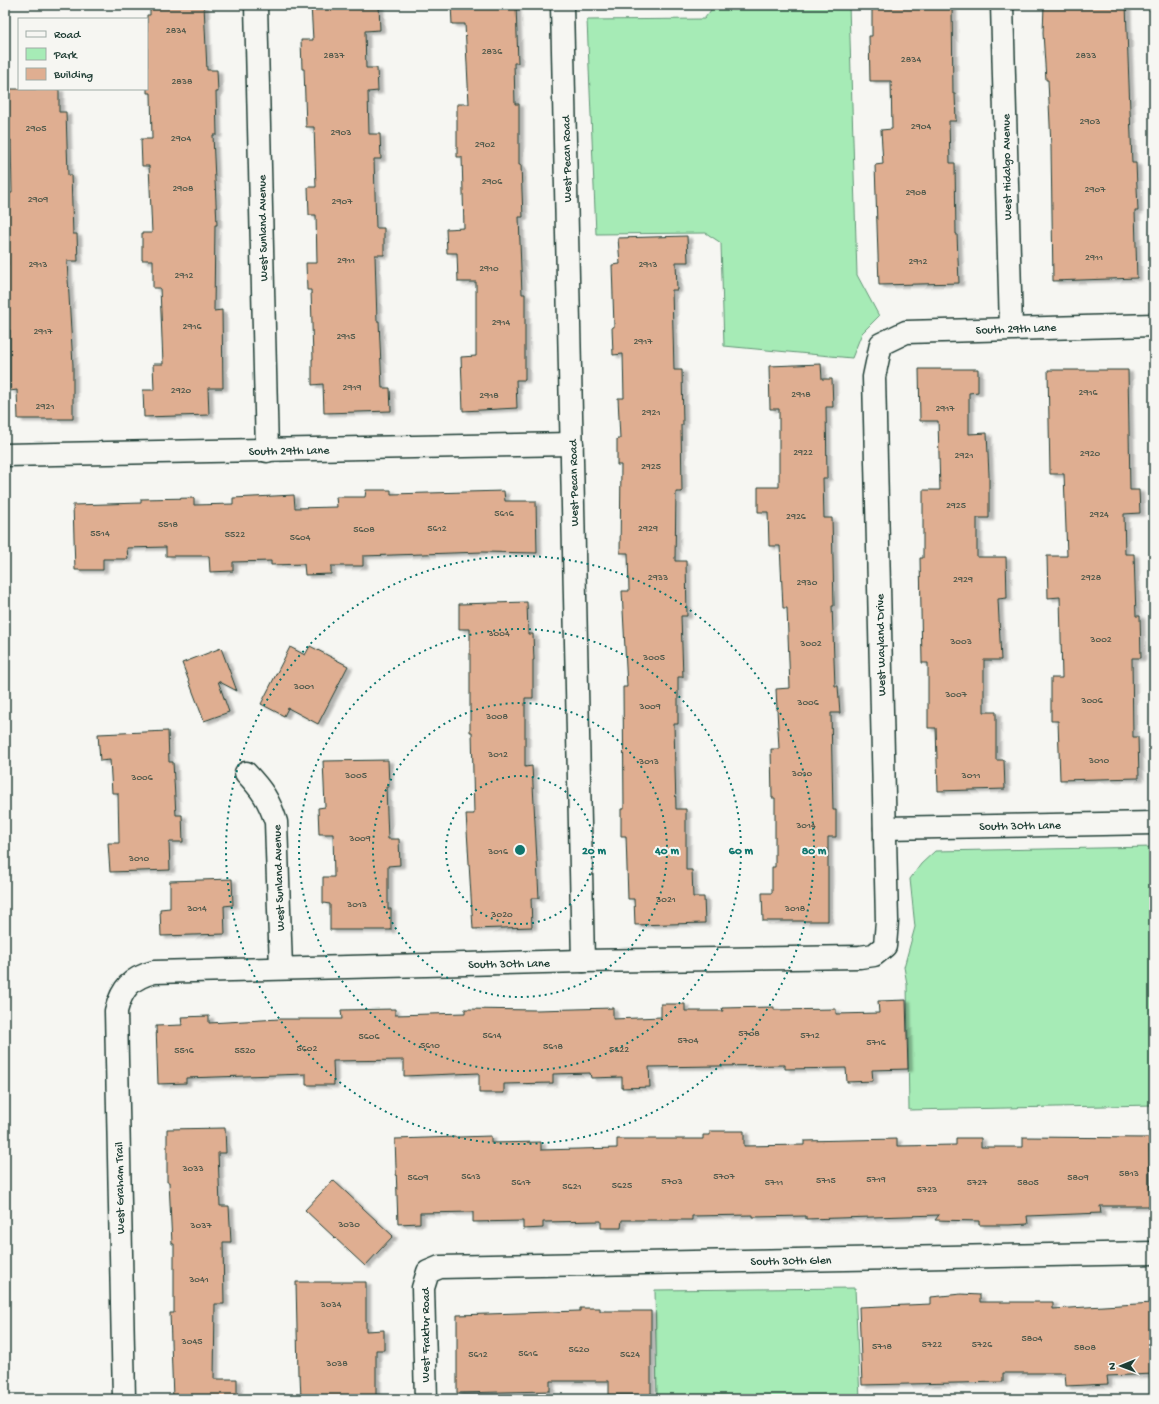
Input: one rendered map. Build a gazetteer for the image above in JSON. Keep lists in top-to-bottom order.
{
  "streets": {
    "street": [
      "West Pecan Road",
      "West Hidalgo Avenue",
      "West Sunland Avenue",
      "South 29th Lane",
      "West Wayland Drive",
      "South 30th Lane",
      "West Graham Trail",
      "South 30th Glen",
      "West Fraktur Road"
    ]
  },
  "crossings": [
    ["West Pecan Road", "South 29th Lane"],
    ["West Pecan Road", "South 30th Lane"],
    ["West Hidalgo Avenue", "South 29th Lane"],
    ["West Sunland Avenue", "South 29th Lane"],
    ["West Sunland Avenue", "South 30th Lane"],
    ["South 29th Lane", "West Wayland Drive"],
    ["West Wayland Drive", "South 30th Lane"],
    ["South 30th Lane", "West Graham Trail"],
    ["South 30th Glen", "West Fraktur Road"]
  ],
  "house_numbers": [
    "2834",
    "2836",
    "2837",
    "2833",
    "2834",
    "2838",
    "2903",
    "2904",
    "2905",
    "2903",
    "2904",
    "2902",
    "2906",
    "2908",
    "2907",
    "2908",
    "2909",
    "2907",
    "2911",
    "2911",
    "2912",
    "2913",
    "2913",
    "2910",
    "2912",
    "2914",
    "2916",
    "2917",
    "2915",
    "2917",
    "2919",
    "2920",
    "2916",
    "2918",
    "2918",
    "2921",
    "2917",
    "2921",
    "2922",
    "2920",
    "2921",
    "2925",
    "2925",
    "5616",
    "2924",
    "2926",
    "5518",
    "5612",
    "2929",
    "5608",
    "5514",
    "5522",
    "5604",
    "2933",
    "2928",
    "2929",
    "2930",
    "3004",
    "3002",
    "3003",
    "3002",
    "3005",
    "3001",
    "3007",
    "3006",
    "3006",
    "3009",
    "3008",
    "3012",
    "3010",
    "3013",
    "3010",
    "3005",
    "3011",
    "3006",
    "3014",
    "3009",
    "3016",
    "3010",
    "3021",
    "3013",
    "3014",
    "3018",
    "3020",
    "5708",
    "5614",
    "5712",
    "5606",
    "5704",
    "5716",
    "5610",
    "5618",
    "5602",
    "5622",
    "5516",
    "5520",
    "3033",
    "5813",
    "5613",
    "5707",
    "5609",
    "5809",
    "5719",
    "5715",
    "5703",
    "5617",
    "5711",
    "5727",
    "5805",
    "5625",
    "5621",
    "5723",
    "3030",
    "3037",
    "3041",
    "3034",
    "5804",
    "3045",
    "5722",
    "5726",
    "5718",
    "5808",
    "5620",
    "5616",
    "5612",
    "5624",
    "3038"
  ],
  "legend": ["Road", "Park", "Building"],
  "north": "left",
  "rings": [
    "20 m",
    "40 m",
    "60 m",
    "80 m"
  ]
}
